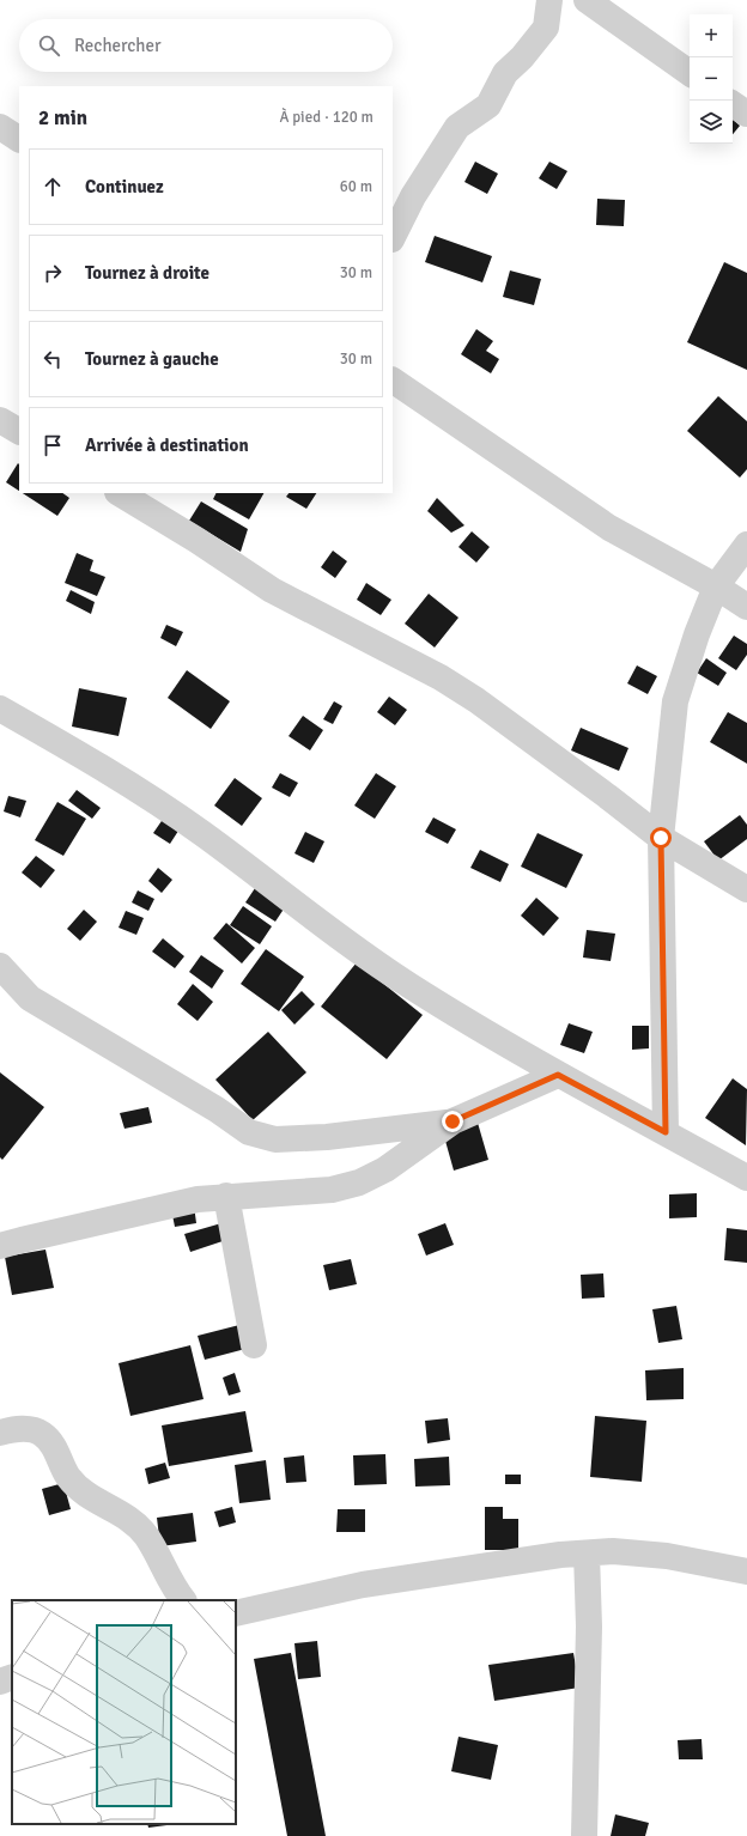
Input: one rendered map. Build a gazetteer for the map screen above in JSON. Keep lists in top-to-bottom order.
{
  "page": {
    "map_buttons": ["+", "−"],
    "search": "Rechercher",
    "heading": ["2 min", "À pied · 120 m"],
    "list": [
      ["Continuez", "60 m"],
      ["Tournez à droite", "30 m"],
      ["Tournez à gauche", "30 m"],
      "Arrivée à destination"
    ]
  }
}
